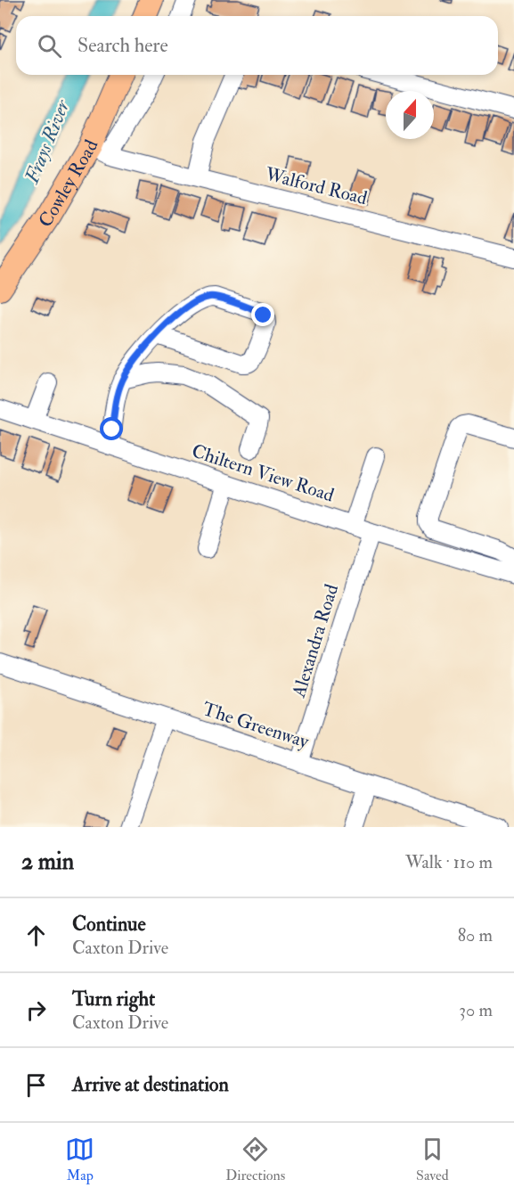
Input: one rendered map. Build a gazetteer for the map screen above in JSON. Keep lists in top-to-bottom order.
{
  "streets": {
    "main road": ["Cowley Road"],
    "street": [
      "Walford Road",
      "Chiltern View Road",
      "Alexandra Road",
      "The Greenway"
    ]
  },
  "crossings": [
    ["Cowley Road", "Walford Road"],
    ["Chiltern View Road", "Alexandra Road"],
    ["Alexandra Road", "The Greenway"]
  ],
  "water": ["Frays River"],
  "north": "top",
  "page": {
    "search": "Search here",
    "heading": ["2 min", "Walk · 110 m"],
    "list": [
      ["Continue", "Caxton Drive", "80 m"],
      ["Turn right", "Caxton Drive", "30 m"],
      "Arrive at destination"
    ],
    "nav": ["Map", "Directions", "Saved"]
  }
}
